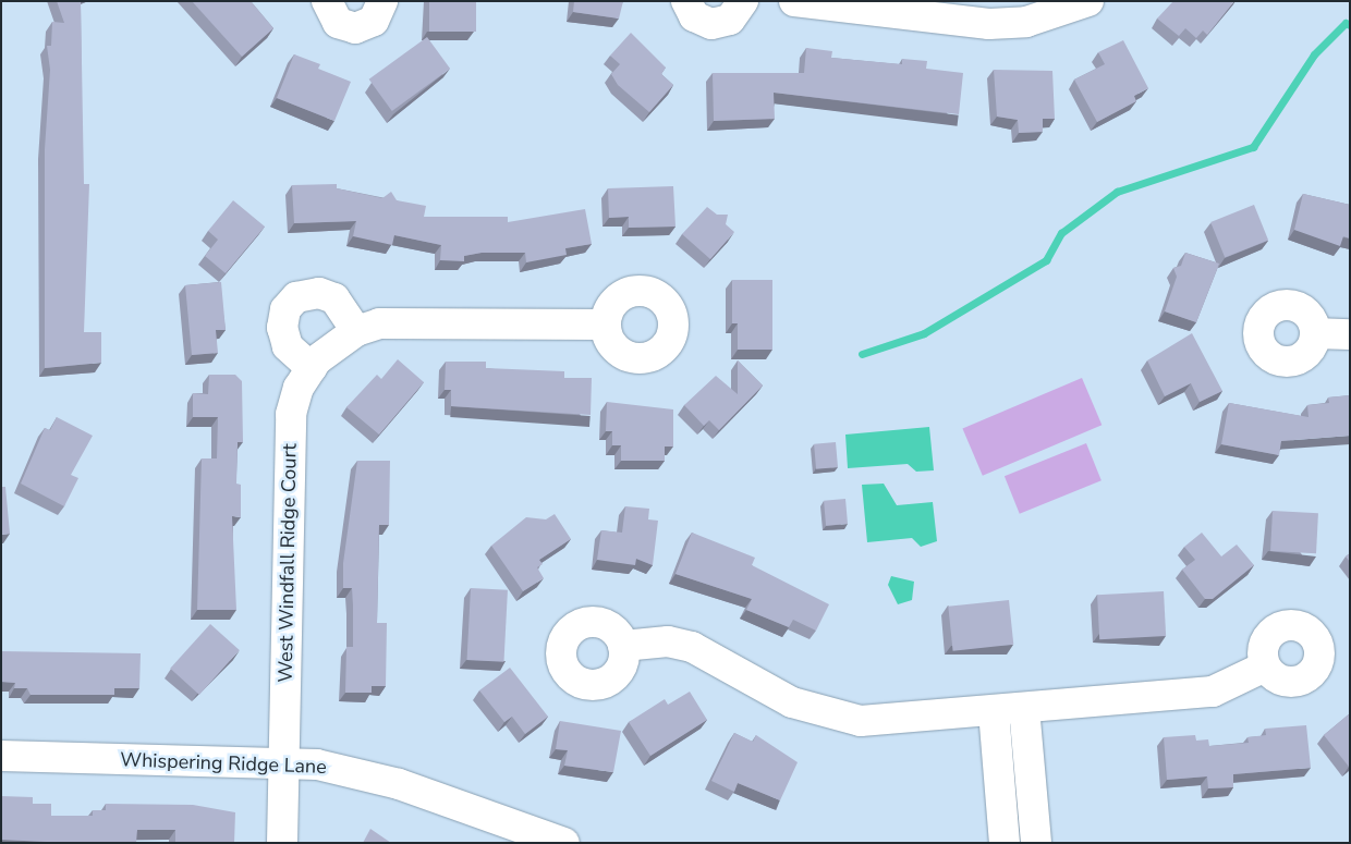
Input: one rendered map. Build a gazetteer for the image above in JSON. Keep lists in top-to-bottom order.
{
  "streets": {
    "street": ["West Windfall Ridge Court", "Whispering Ridge Lane"]
  },
  "crossings": [
    ["West Windfall Ridge Court", "Whispering Ridge Lane"]
  ]
}
